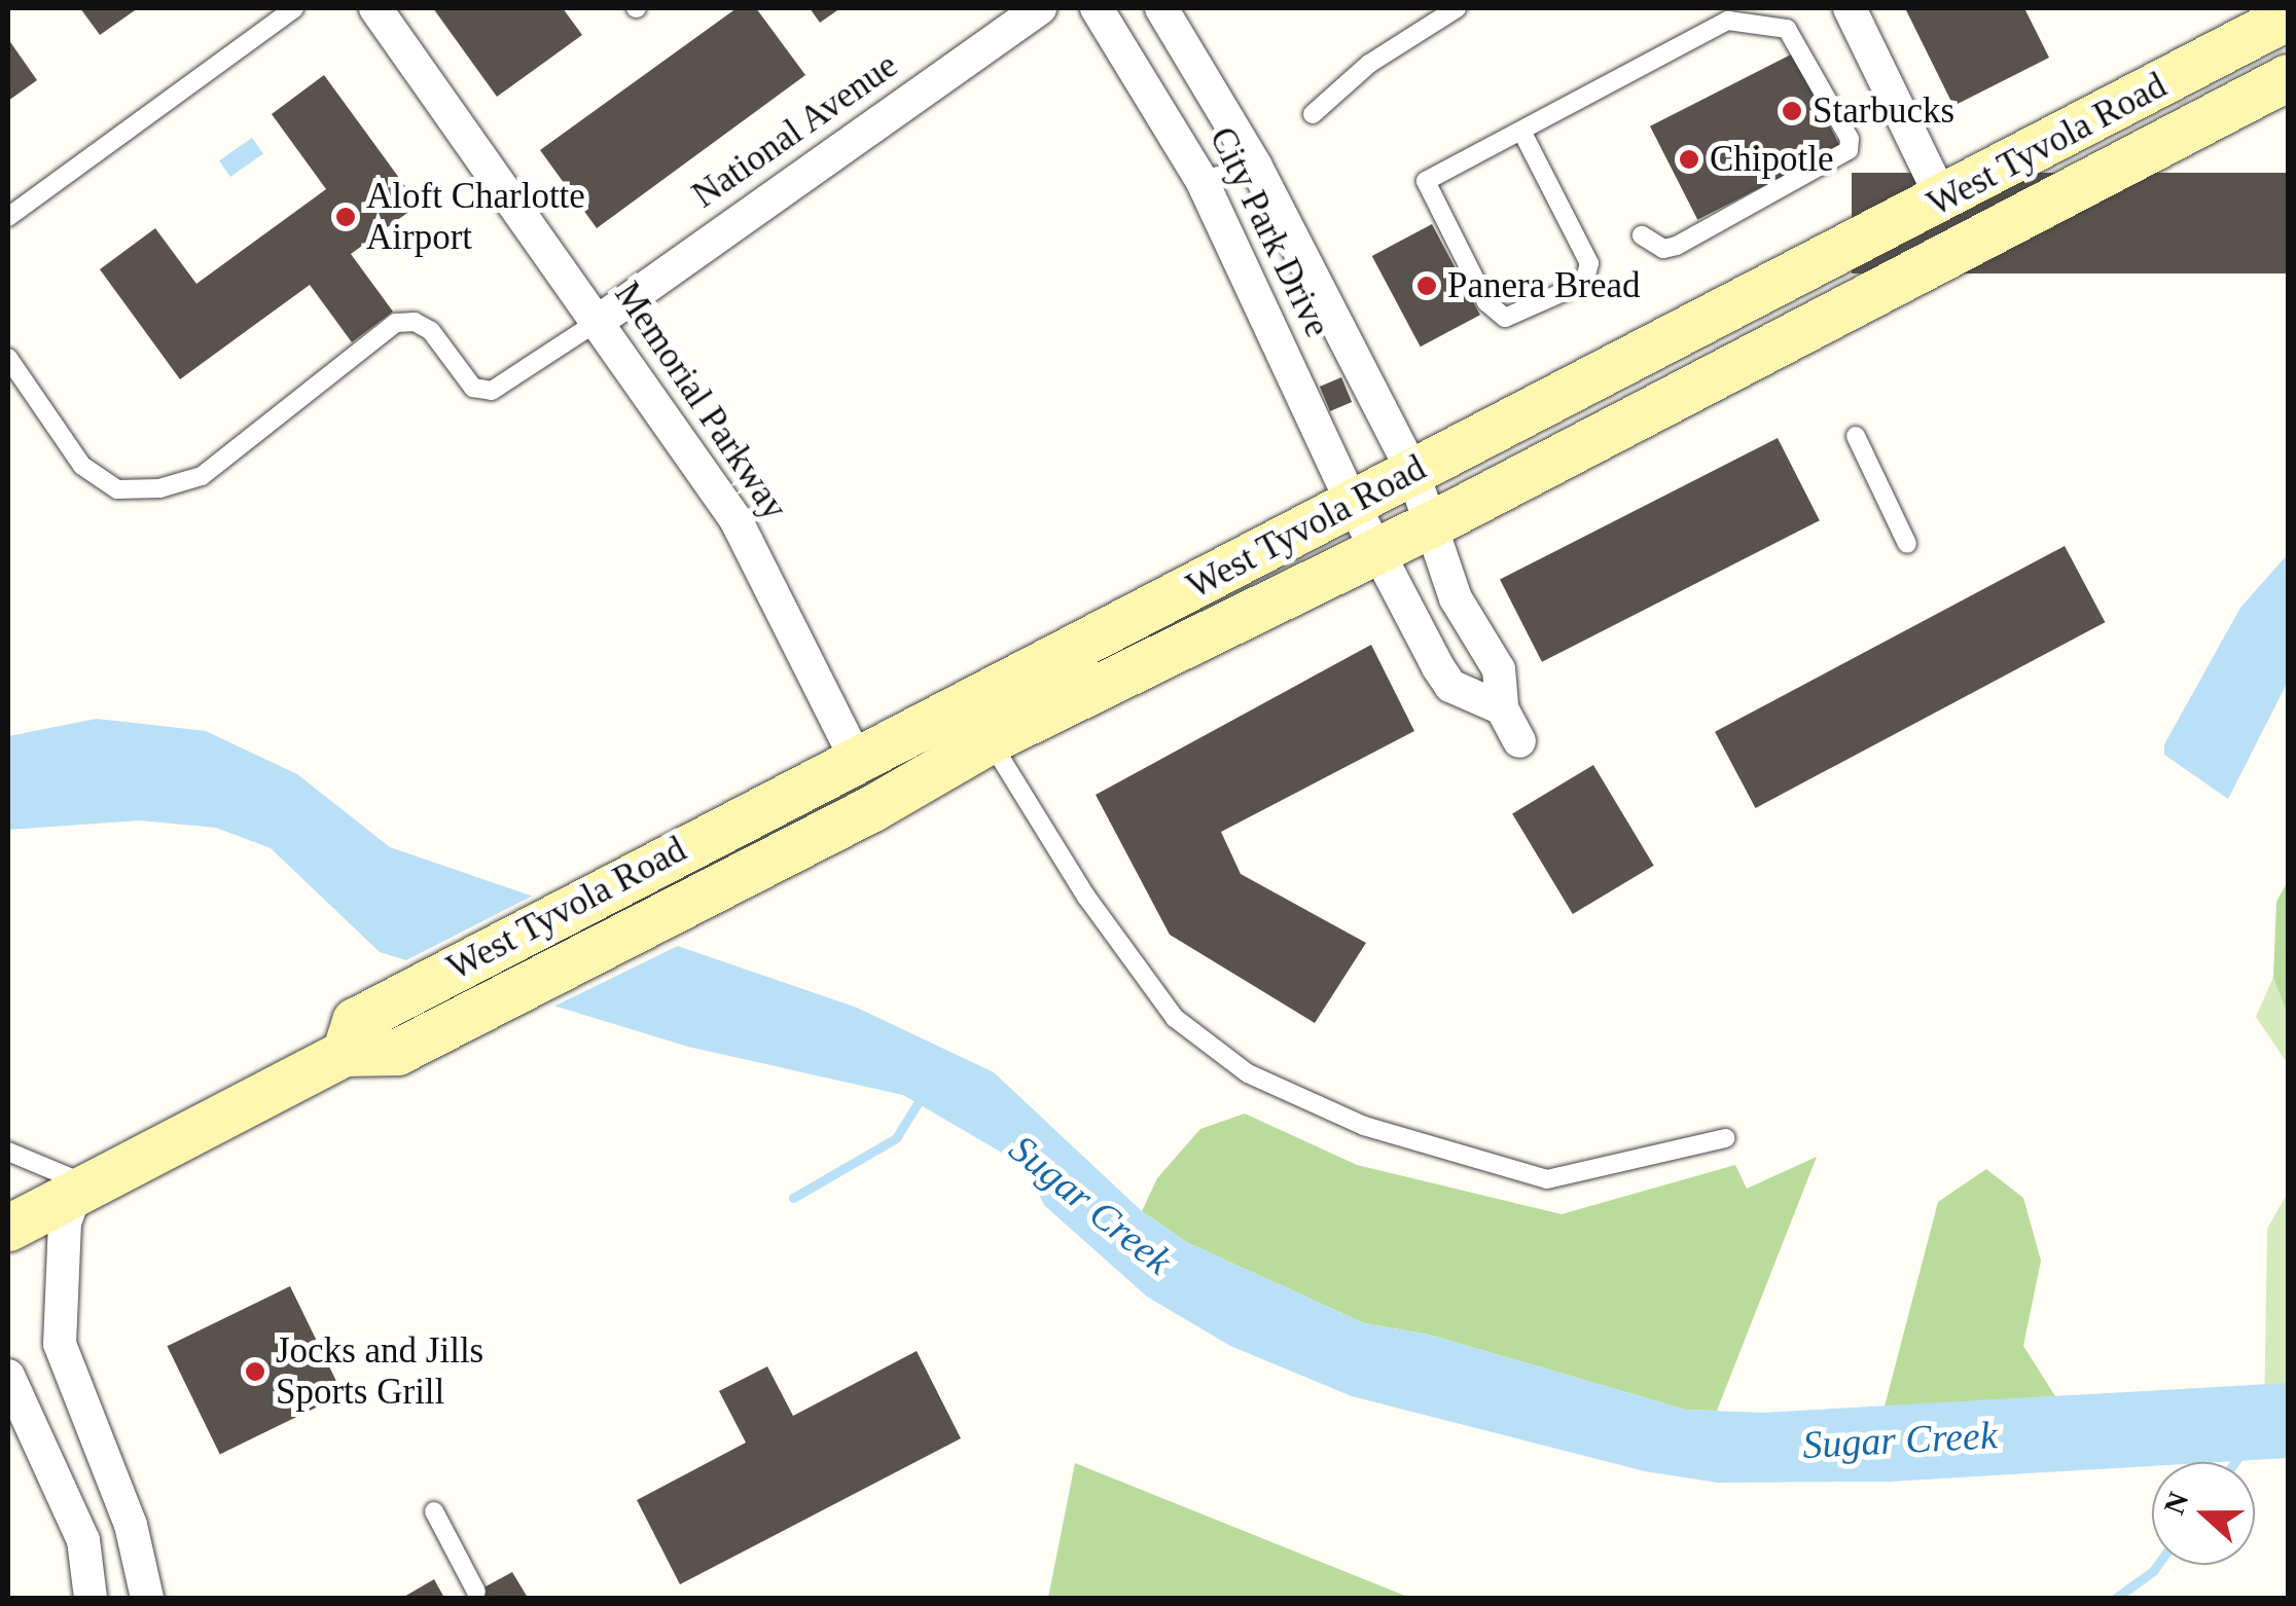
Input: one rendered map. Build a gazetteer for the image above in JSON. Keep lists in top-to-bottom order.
{
  "streets": {
    "main road": ["West Tyvola Road"],
    "street": ["National Avenue", "City Park Drive", "Memorial Parkway"]
  },
  "crossings": [
    ["National Avenue", "Memorial Parkway"],
    ["West Tyvola Road", "City Park Drive"],
    ["West Tyvola Road", "Memorial Parkway"]
  ],
  "water": ["Sugar Creek"],
  "places": [
    "Starbucks",
    "Chipotle",
    "Aloft Charlotte Airport",
    "Panera Bread",
    "Jocks and Jills Sports Grill"
  ],
  "north": "left"
}
